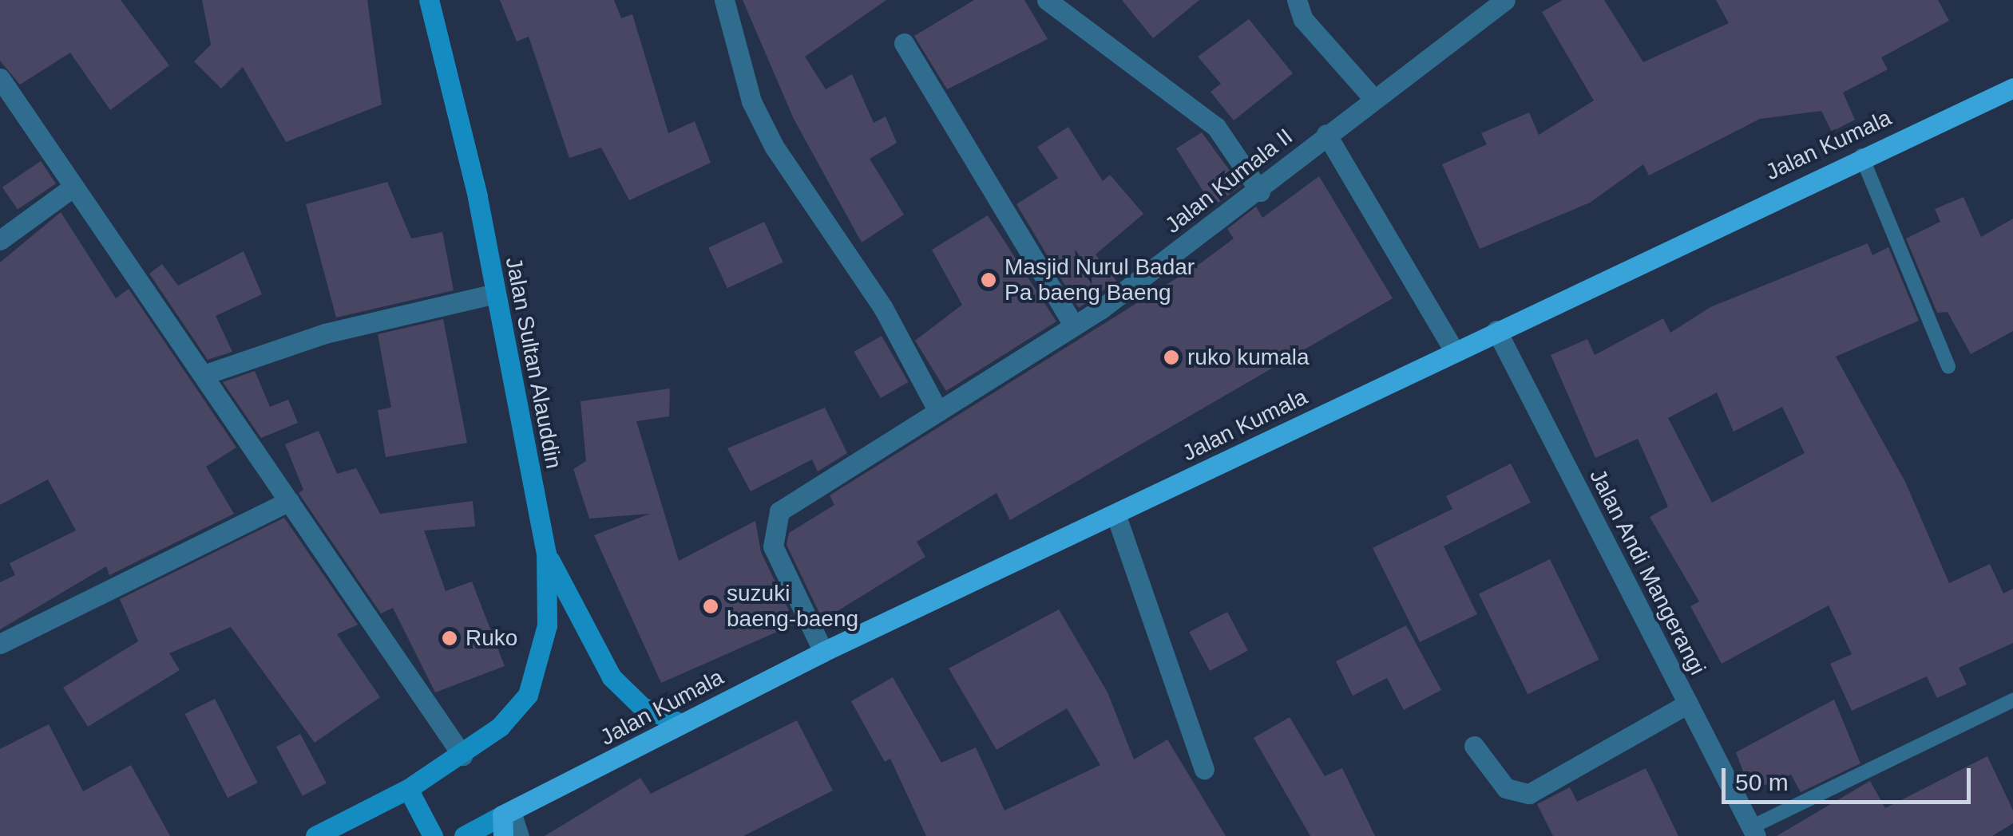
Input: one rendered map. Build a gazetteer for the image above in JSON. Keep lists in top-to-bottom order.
{
  "streets": {
    "main road": ["Jalan Kumala", "Jalan Sultan Alauddin"],
    "street": ["Jalan Kumala II", "Jalan Andi Mangerangi"]
  },
  "crossings": [
    ["Jalan Kumala", "Jalan Kumala II"],
    ["Jalan Kumala", "Jalan Andi Mangerangi"]
  ],
  "places": [
    "Masjid Nurul Badar Pa baeng Baeng",
    "ruko kumala",
    "suzuki baeng-baeng",
    "Ruko"
  ],
  "scale_bar": "50 m"
}
